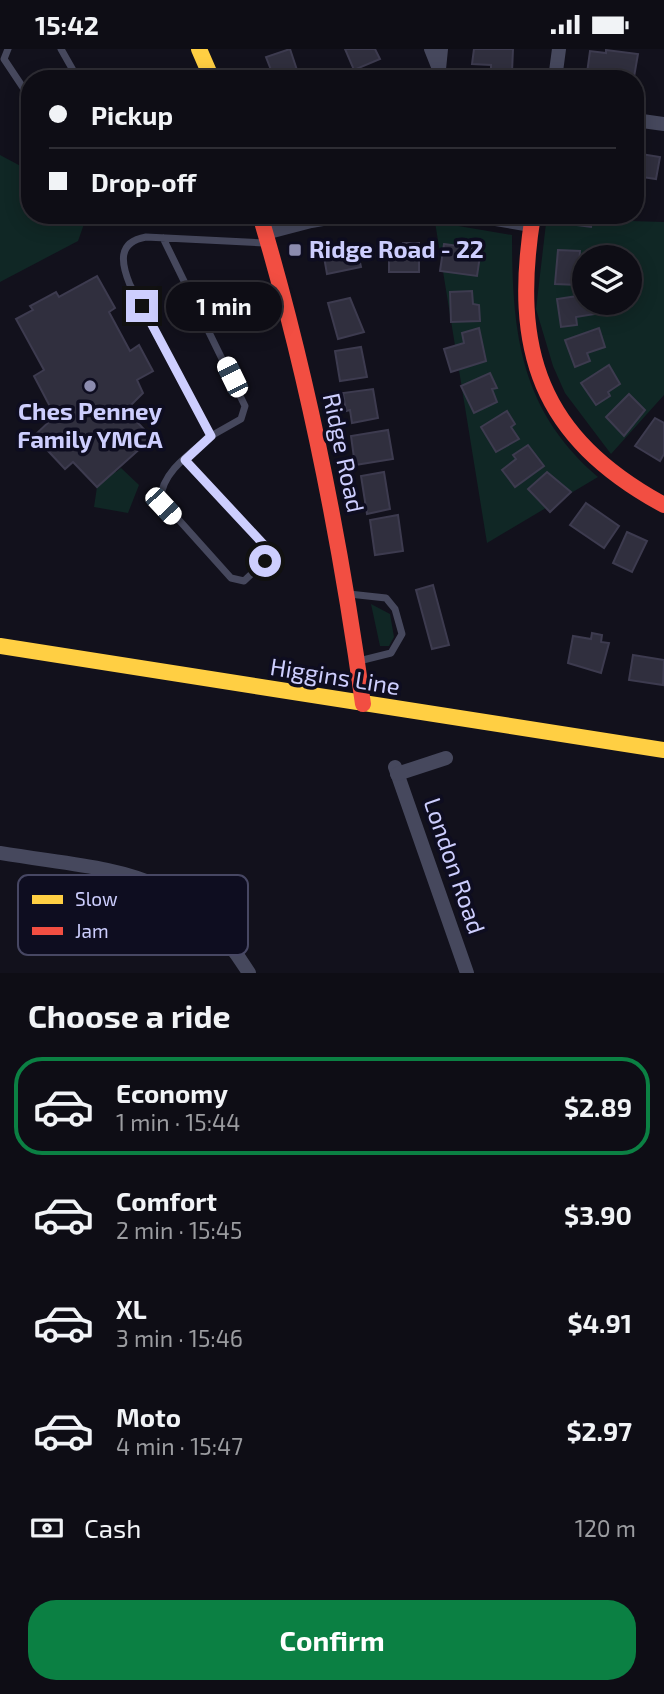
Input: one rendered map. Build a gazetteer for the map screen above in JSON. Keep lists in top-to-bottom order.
{
  "streets": {
    "street": ["Ridge Road", "Higgins Line", "London Road"]
  },
  "crossings": [
    ["Ridge Road", "Higgins Line"]
  ],
  "places": {
    "transit": ["Ridge Road - 22"],
    "other": ["Ches Penney Family YMCA"]
  },
  "legend": ["Slow", "Jam"],
  "page": {
    "status": "15:42",
    "banner": ["Pickup", "Drop-off"],
    "bubble": "1 min",
    "heading": "Choose a ride",
    "list": [
      {
        "name": "Economy",
        "note": "1 min · 15:44",
        "value": "$2.89"
      },
      {
        "name": "Comfort",
        "note": "2 min · 15:45",
        "value": "$3.90"
      },
      {
        "name": "XL",
        "note": "3 min · 15:46",
        "value": "$4.91"
      },
      {
        "name": "Moto",
        "note": "4 min · 15:47",
        "value": "$2.97"
      }
    ],
    "pay": ["Cash", "120 m"],
    "buttons": "Confirm"
  }
}
